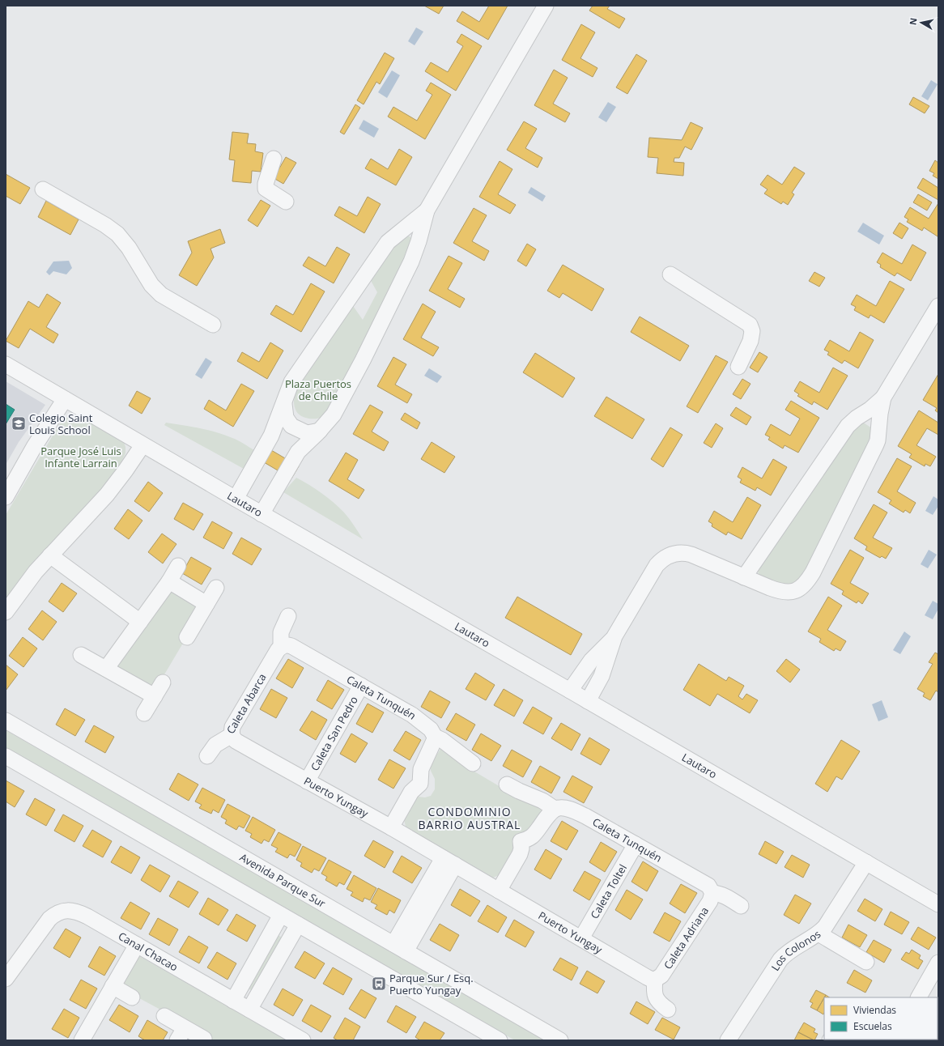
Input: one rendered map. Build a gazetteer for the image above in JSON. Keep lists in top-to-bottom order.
{
  "streets": {
    "street": [
      "Lautaro",
      "Caleta Tunquén",
      "Caleta Abarca",
      "Caleta San Pedro",
      "Puerto Yungay",
      "Avenida Parque Sur",
      "Caleta Toltel",
      "Caleta Adriana",
      "Canal Chacao",
      "Los Colonos"
    ]
  },
  "crossings": [
    ["Lautaro", "Los Colonos"],
    ["Caleta Tunquén", "Caleta Abarca"],
    ["Caleta Tunquén", "Caleta San Pedro"],
    ["Caleta Tunquén", "Caleta Toltel"],
    ["Caleta Tunquén", "Caleta Adriana"],
    ["Caleta Abarca", "Puerto Yungay"],
    ["Caleta San Pedro", "Puerto Yungay"],
    ["Puerto Yungay", "Caleta Toltel"],
    ["Puerto Yungay", "Caleta Adriana"]
  ],
  "districts": ["CONDOMINIO BARRIO AUSTRAL"],
  "parks": ["Plaza Puertos de Chile", "Parque José Luis Infante Larrain"],
  "places": {
    "school or university": ["Colegio Saint Louis School"],
    "bus stop": ["Parque Sur / Esq. Puerto Yungay"]
  },
  "legend": ["Viviendas", "Escuelas"],
  "north": "left"
}
